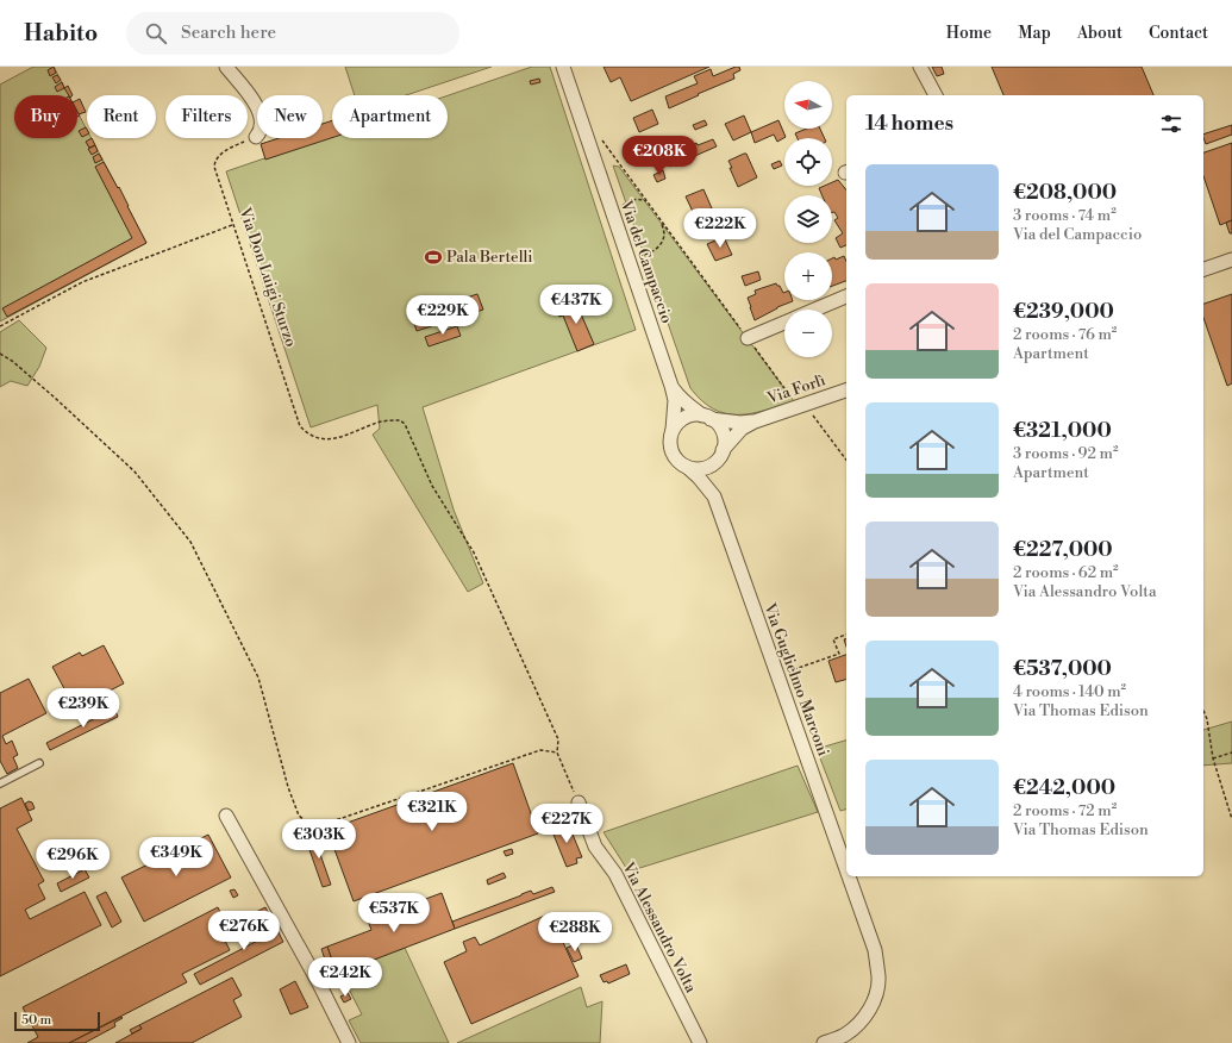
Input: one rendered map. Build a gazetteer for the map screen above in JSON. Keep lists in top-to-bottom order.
{
  "streets": {
    "street": [
      "Via del Campaccio",
      "Via Forlì",
      "Via Guglielmo Marconi",
      "Via Alessandro Volta"
    ],
    "path": ["Via Don Luigi Sturzo"]
  },
  "crossings": [
    ["Via del Campaccio", "Via Forlì"],
    ["Via del Campaccio", "Via Guglielmo Marconi"],
    ["Via Forlì", "Via Guglielmo Marconi"]
  ],
  "places": {
    "sports": ["Pala Bertelli"]
  },
  "scale_bar": "50 m",
  "north": "left",
  "page": {
    "header": "Habito",
    "search": "Search here",
    "nav": [
      "Home",
      "Map",
      "About",
      "Contact"
    ],
    "map_buttons": ["+", "−"],
    "chip": [
      "Buy",
      "Rent",
      "Filters",
      "New",
      "Apartment"
    ],
    "heading": "14 homes",
    "price": [
      "€208K",
      "€222K",
      "€437K",
      "€229K",
      "€239K",
      "€321K",
      "€227K",
      "€303K",
      "€349K",
      "€296K",
      "€537K",
      "€276K",
      "€288K",
      "€242K"
    ],
    "list": [
      {
        "name": "€208,000",
        "note": "3 rooms · 74 m² · Via del Campaccio"
      },
      {
        "name": "€239,000",
        "note": "2 rooms · 76 m² · Apartment"
      },
      {
        "name": "€321,000",
        "note": "3 rooms · 92 m² · Apartment"
      },
      {
        "name": "€227,000",
        "note": "2 rooms · 62 m² · Via Alessandro Volta"
      },
      {
        "name": "€537,000",
        "note": "4 rooms · 140 m² · Via Thomas Edison"
      },
      {
        "name": "€242,000",
        "note": "2 rooms · 72 m² · Via Thomas Edison"
      }
    ],
    "scale": "50 m"
  }
}
